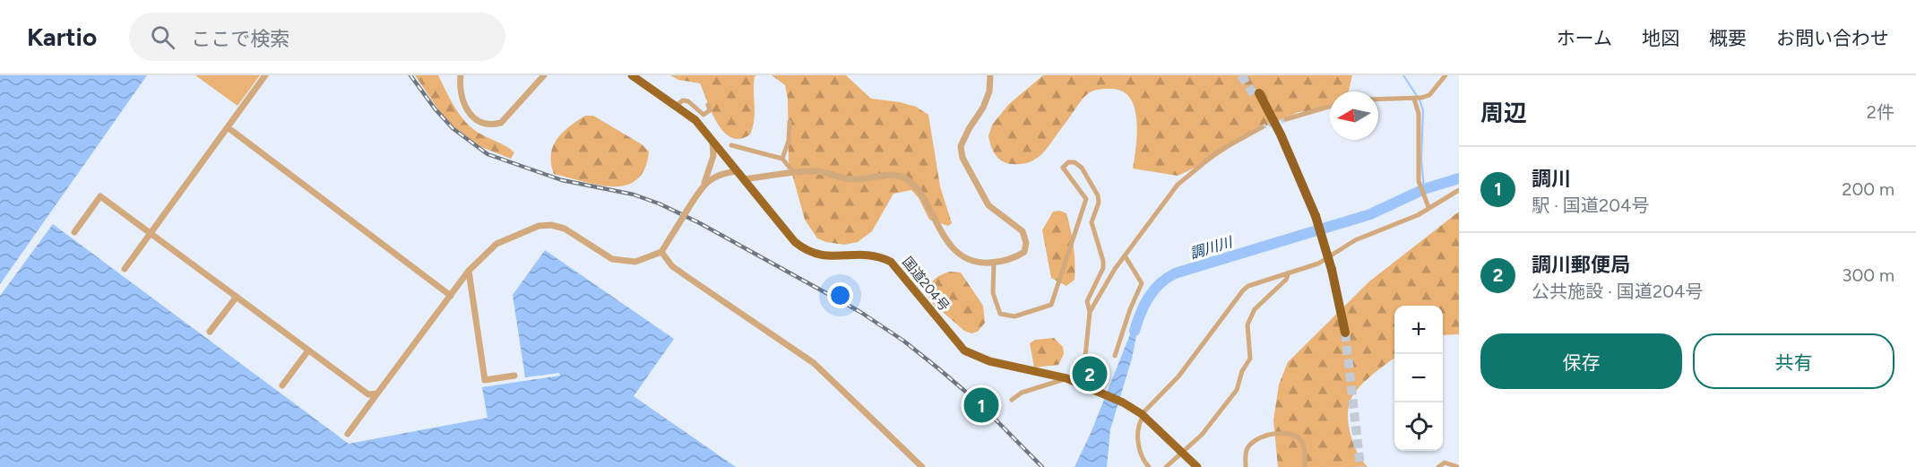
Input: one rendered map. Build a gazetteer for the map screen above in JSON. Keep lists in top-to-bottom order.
{
  "streets": {
    "highway": ["国道204号"]
  },
  "water": ["調川川"],
  "north": "left",
  "page": {
    "header": "Kartio",
    "search": "ここで検索",
    "nav": [
      "ホーム",
      "地図",
      "概要",
      "お問い合わせ"
    ],
    "heading": ["周辺", "2件"],
    "list": [
      {
        "mark": "1",
        "name": "調川",
        "note": "駅 · 国道204号",
        "value": "200 m"
      },
      {
        "mark": "2",
        "name": "調川郵便局",
        "note": "公共施設 · 国道204号",
        "value": "300 m"
      }
    ],
    "map_buttons": ["+", "−"],
    "buttons": ["保存", "共有"],
    "pins": ["2", "1"]
  }
}
